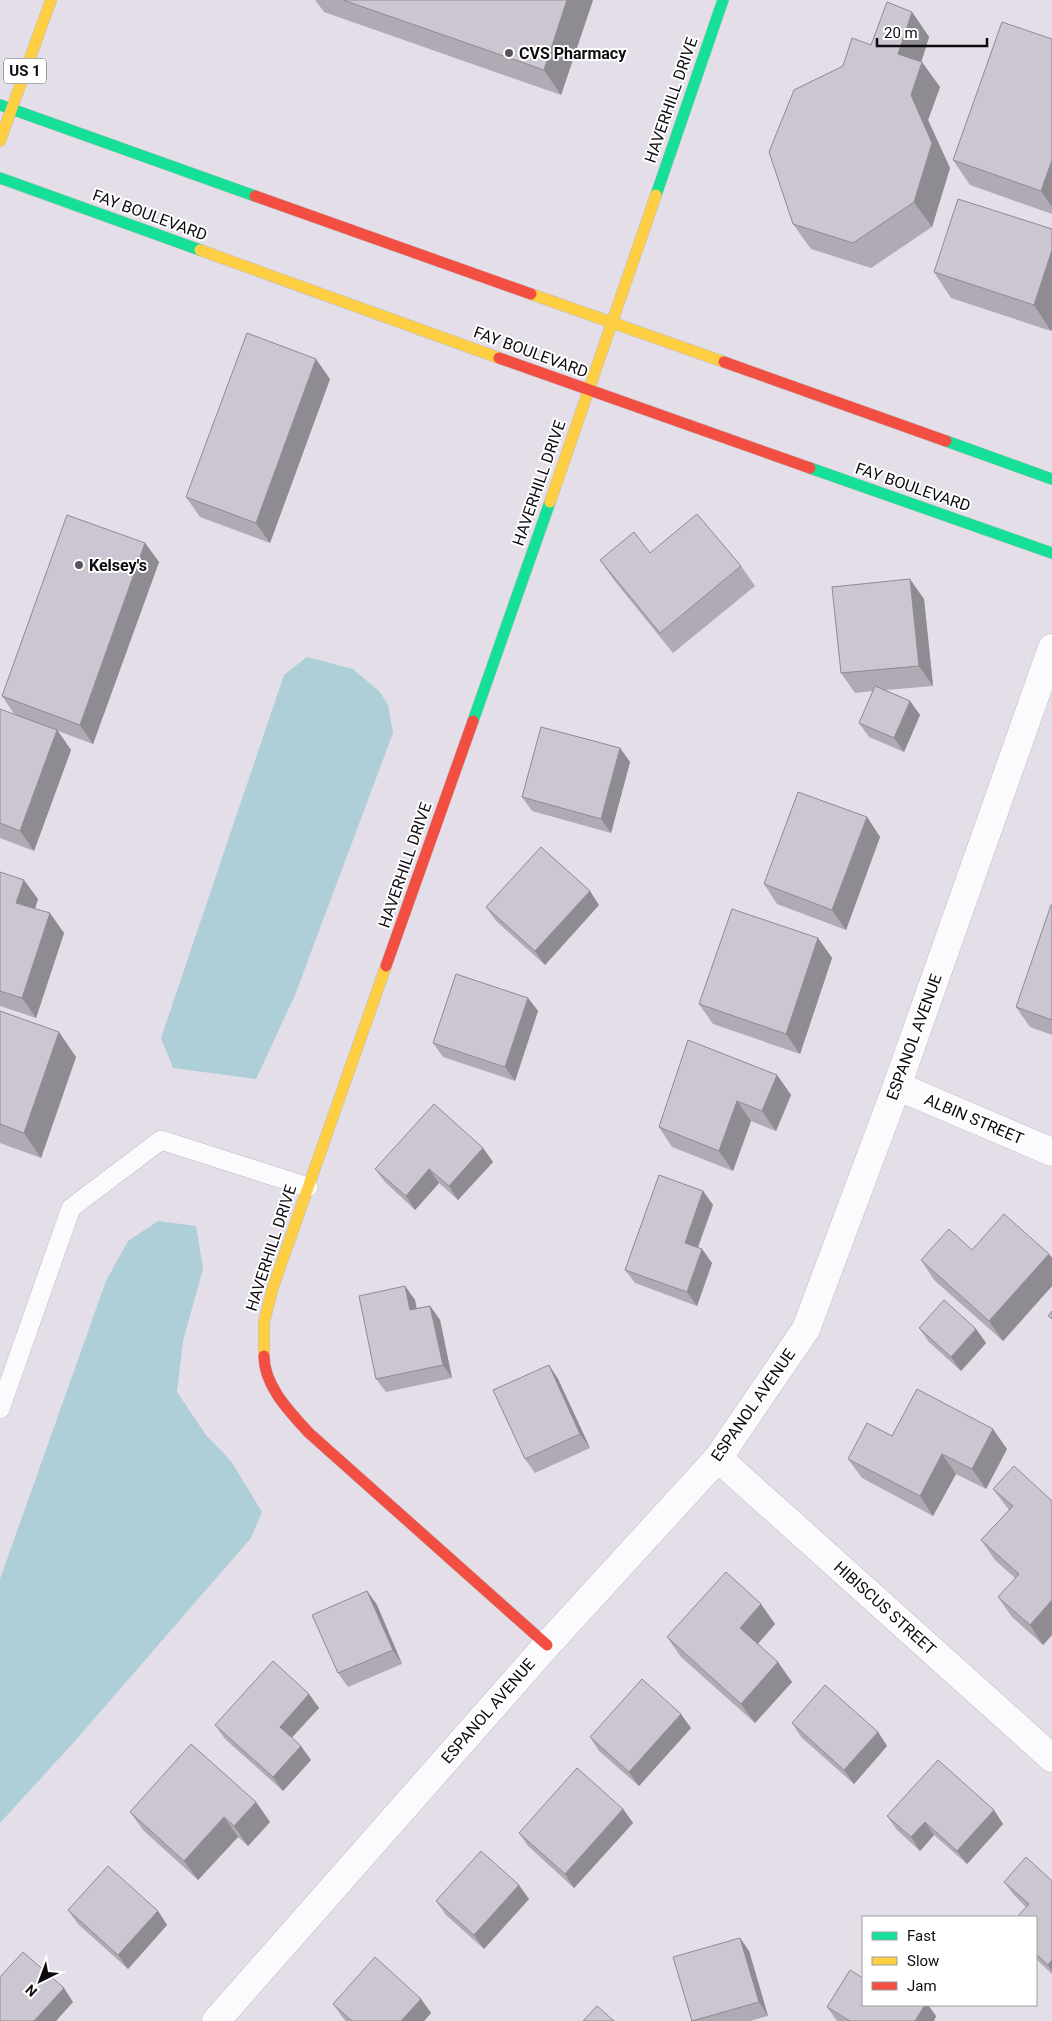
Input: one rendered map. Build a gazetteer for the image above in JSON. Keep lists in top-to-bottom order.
{
  "streets": {
    "main road": ["US 1", "HAVERHILL DRIVE", "FAY BOULEVARD"],
    "street": ["ESPANOL AVENUE", "ALBIN STREET", "HIBISCUS STREET"]
  },
  "crossings": [
    ["HAVERHILL DRIVE", "FAY BOULEVARD"],
    ["HAVERHILL DRIVE", "ESPANOL AVENUE"],
    ["ESPANOL AVENUE", "ALBIN STREET"],
    ["ESPANOL AVENUE", "HIBISCUS STREET"]
  ],
  "places": ["CVS Pharmacy", "Kelsey's"],
  "legend": ["Fast", "Slow", "Jam"],
  "scale_bar": "20 m",
  "north": "bottom left"
}
